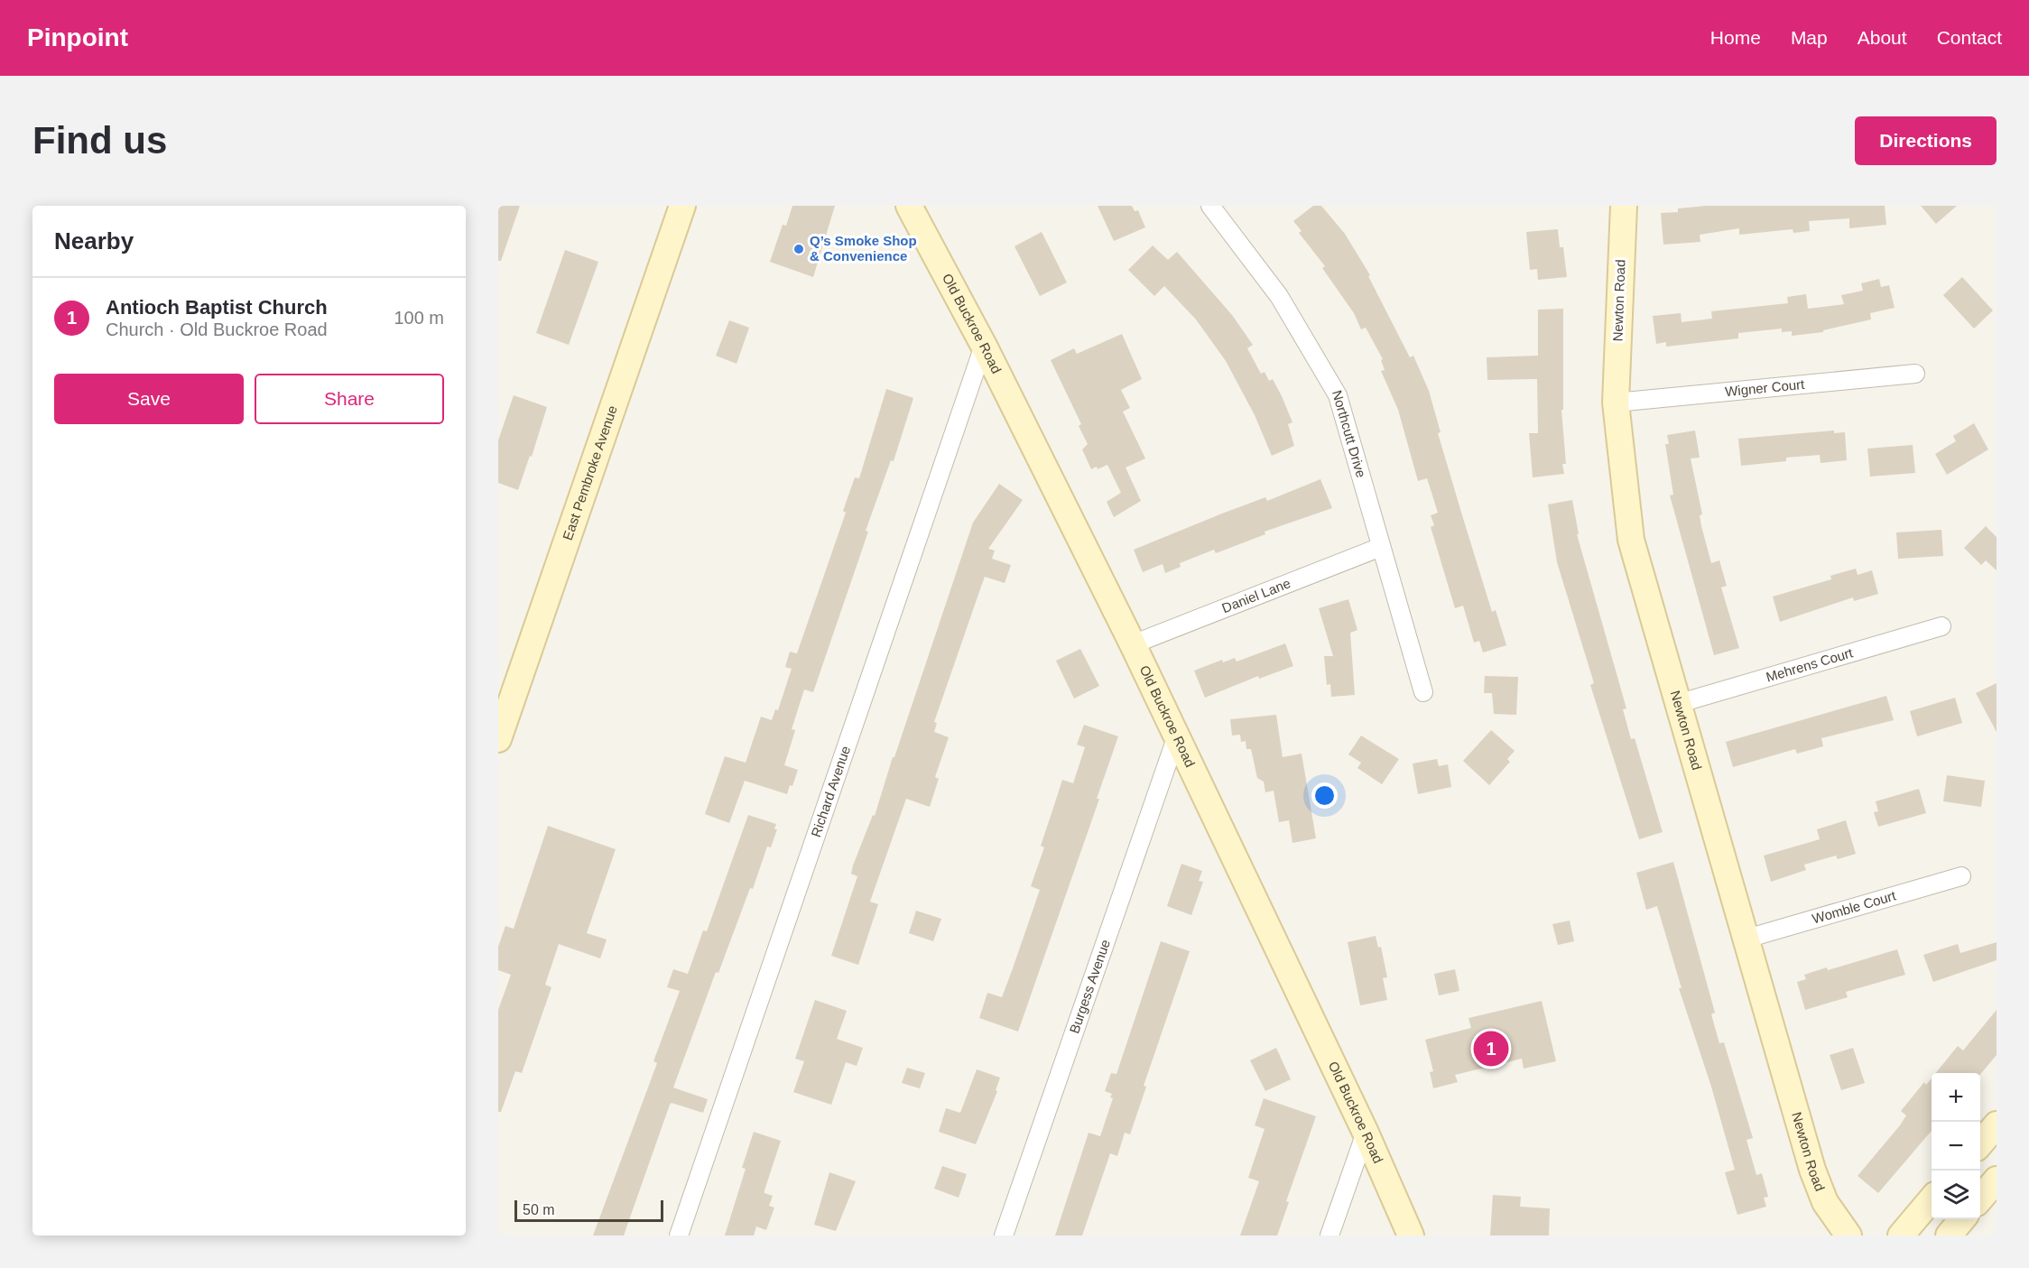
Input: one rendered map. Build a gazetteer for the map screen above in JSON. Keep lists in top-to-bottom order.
{
  "streets": {
    "main road": ["Newton Road", "Old Buckroe Road", "East Pembroke Avenue"],
    "street": [
      "Wigner Court",
      "Northcutt Drive",
      "Daniel Lane",
      "Mehrens Court",
      "Richard Avenue",
      "Womble Court",
      "Burgess Avenue"
    ]
  },
  "crossings": [
    ["Newton Road", "Wigner Court"],
    ["Newton Road", "Mehrens Court"],
    ["Newton Road", "Womble Court"],
    ["Old Buckroe Road", "Daniel Lane"],
    ["Old Buckroe Road", "Richard Avenue"],
    ["Old Buckroe Road", "Burgess Avenue"],
    ["Northcutt Drive", "Daniel Lane"]
  ],
  "places": ["Q’s Smoke Shop & Convenience"],
  "scale_bar": "50 m",
  "page": {
    "header": "Pinpoint",
    "nav": [
      "Home",
      "Map",
      "About",
      "Contact"
    ],
    "buttons": [
      "Directions",
      ["Save", "Share"]
    ],
    "title": "Find us",
    "heading": "Nearby",
    "list": [
      {
        "mark": "1",
        "name": "Antioch Baptist Church",
        "note": "Church · Old Buckroe Road",
        "value": "100 m"
      }
    ],
    "pins": "1",
    "map_buttons": ["+", "−"],
    "scale": "50 m"
  }
}
